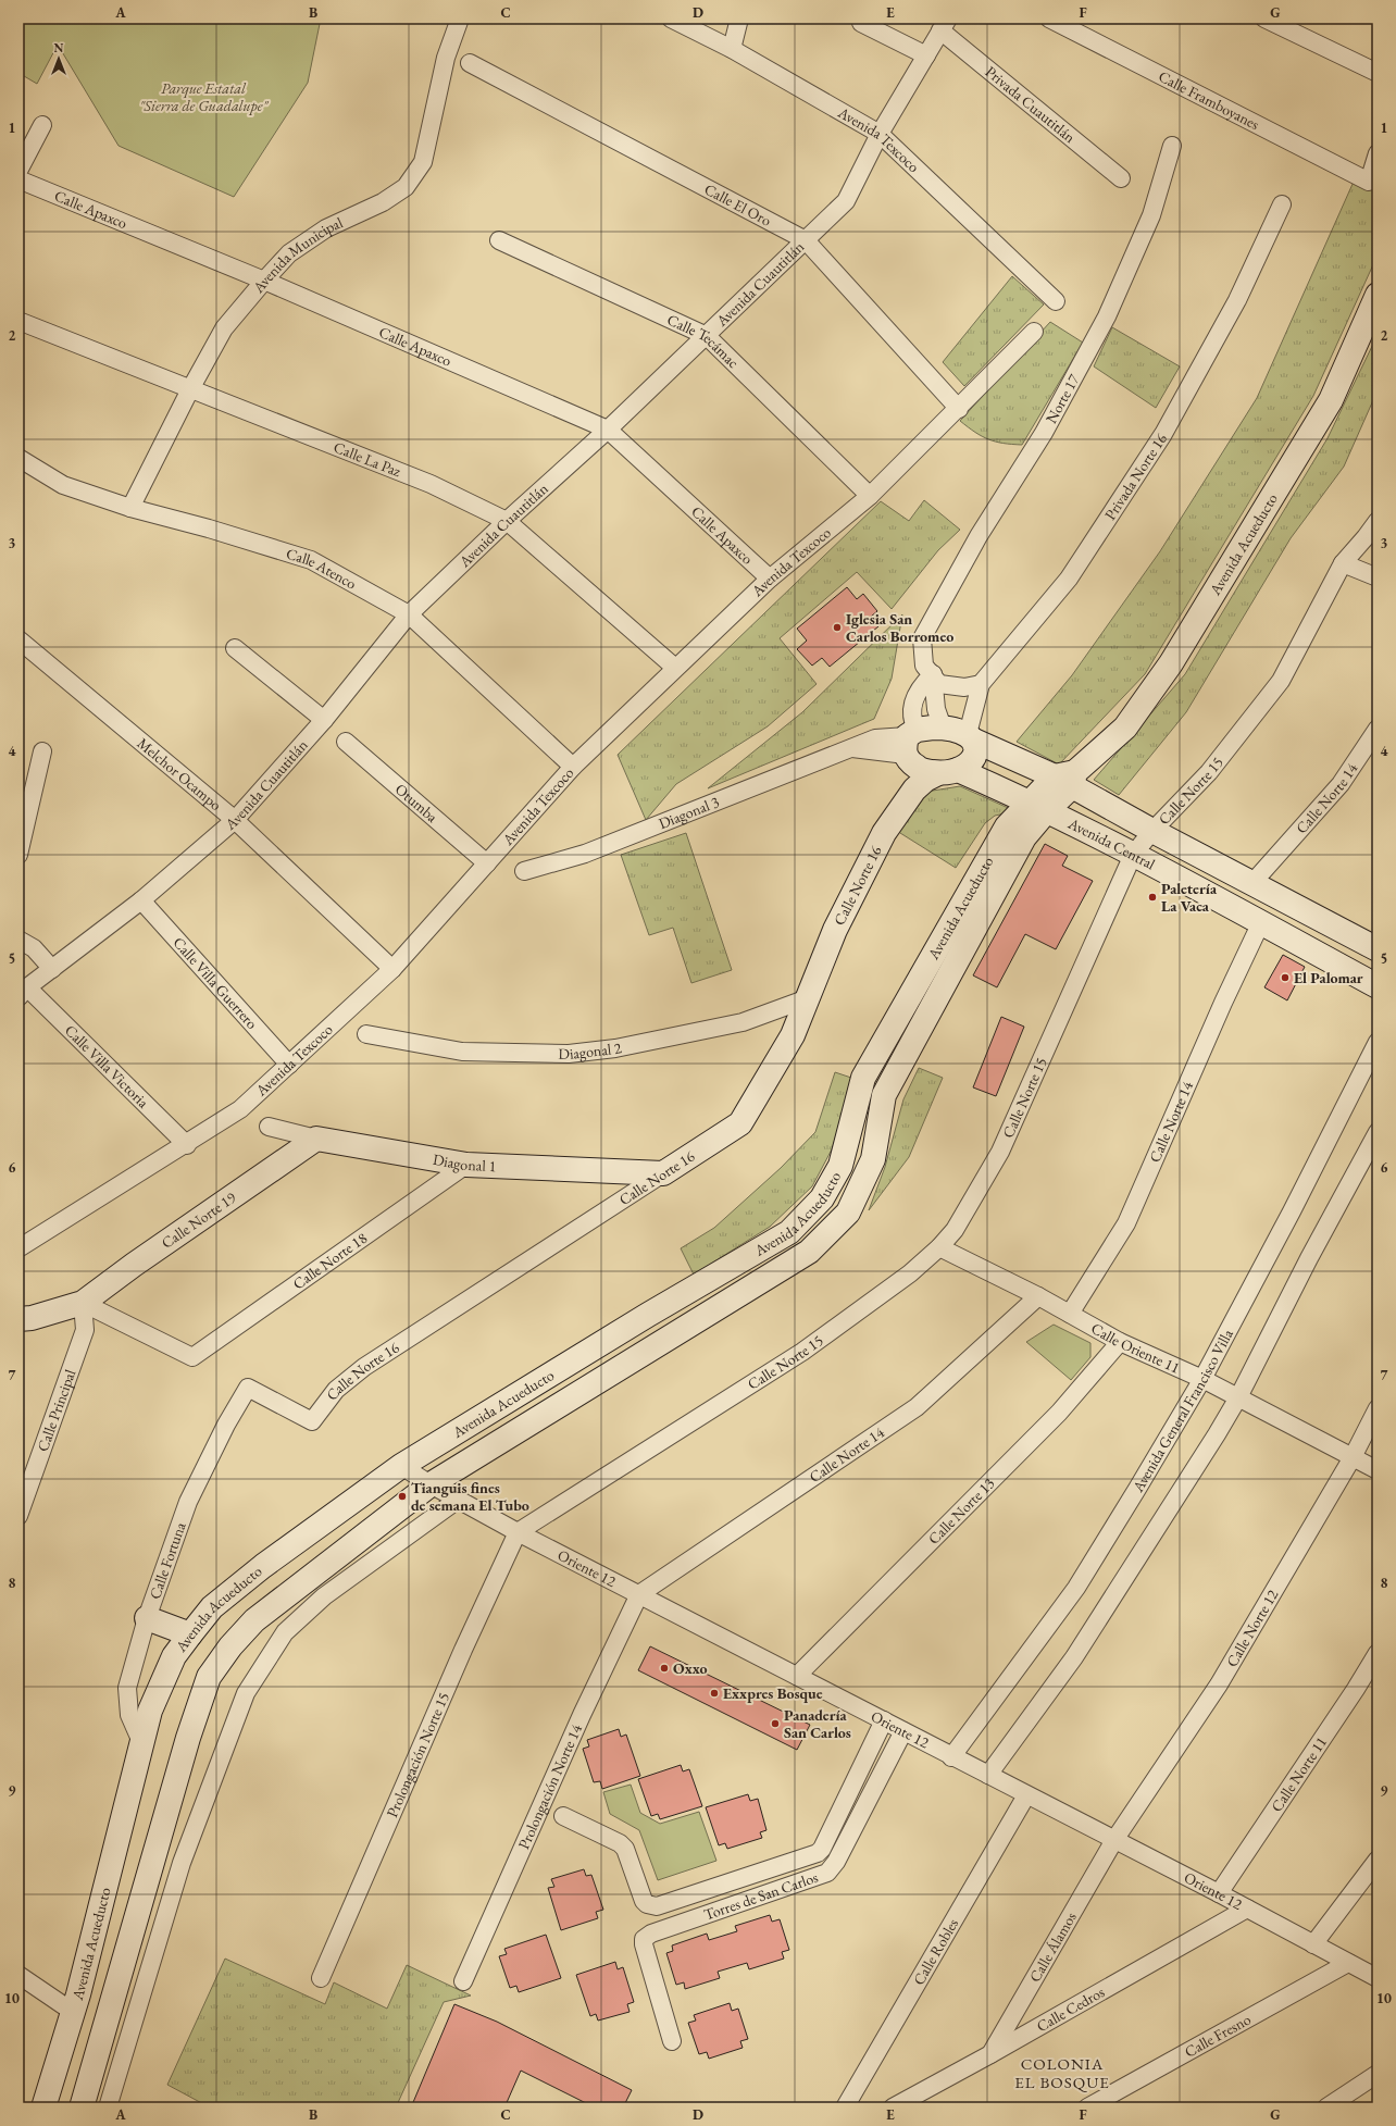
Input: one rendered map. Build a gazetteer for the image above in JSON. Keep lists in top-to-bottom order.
{
  "streets": {
    "street": [
      "Calle Framboyanes",
      "Privada Cuautitlán",
      "Avenida Texcoco",
      "Calle El Oro",
      "Calle Apaxco",
      "Avenida Municipal",
      "Avenida Cuautitlán",
      "Calle Tecámac",
      "Norte 17",
      "Calle La Paz",
      "Privada Norte 16",
      "Avenida Acueducto",
      "Calle Atenco",
      "Melchor Ocampo",
      "Calle Norte 15",
      "Calle Norte 14",
      "Otumba",
      "Diagonal 3",
      "Avenida Central",
      "Calle Norte 16",
      "Calle Villa Guerrero",
      "Diagonal 2",
      "Calle Villa Victoria",
      "Diagonal 1",
      "Calle Norte 19",
      "Calle Norte 18",
      "Calle Oriente 11",
      "Calle Principal",
      "Avenida General Francisco Villa",
      "Calle Norte 13",
      "Calle Fortuna",
      "Oriente 12",
      "Calle Norte 12",
      "Prolongación Norte 15",
      "Calle Norte 11",
      "Prolongación Norte 14",
      "Torres de San Carlos",
      "Calle Álamos",
      "Calle Robles",
      "Calle Cedros",
      "Calle Fresno"
    ]
  },
  "crossings": [
    ["Privada Cuautitlán", "Avenida Cuautitlán"],
    ["Avenida Texcoco", "Calle El Oro"],
    ["Avenida Texcoco", "Calle Apaxco"],
    ["Avenida Texcoco", "Avenida Cuautitlán"],
    ["Avenida Texcoco", "Calle Tecámac"],
    ["Avenida Texcoco", "Calle La Paz"],
    ["Avenida Texcoco", "Calle Atenco"],
    ["Avenida Texcoco", "Melchor Ocampo"],
    ["Avenida Texcoco", "Otumba"],
    ["Avenida Texcoco", "Calle Villa Guerrero"],
    ["Avenida Texcoco", "Calle Villa Victoria"],
    ["Calle El Oro", "Avenida Cuautitlán"],
    ["Calle Apaxco", "Avenida Municipal"],
    ["Calle Apaxco", "Avenida Cuautitlán"],
    ["Avenida Municipal", "Calle La Paz"],
    ["Avenida Municipal", "Calle Atenco"],
    ["Avenida Cuautitlán", "Calle Tecámac"],
    ["Avenida Cuautitlán", "Calle La Paz"],
    ["Avenida Cuautitlán", "Calle Atenco"],
    ["Avenida Cuautitlán", "Melchor Ocampo"],
    ["Avenida Cuautitlán", "Calle Villa Guerrero"],
    ["Avenida Cuautitlán", "Calle Villa Victoria"],
    ["Privada Norte 16", "Avenida Central"],
    ["Privada Norte 16", "Calle Norte 16"],
    ["Avenida Acueducto", "Avenida Central"],
    ["Avenida Acueducto", "Calle Fortuna"],
    ["Avenida Acueducto", "Oriente 12"],
    ["Calle Norte 15", "Avenida Central"],
    ["Calle Norte 15", "Calle Oriente 11"],
    ["Calle Norte 15", "Oriente 12"],
    ["Calle Norte 15", "Prolongación Norte 15"],
    ["Calle Norte 14", "Avenida Central"],
    ["Calle Norte 14", "Calle Oriente 11"],
    ["Calle Norte 14", "Oriente 12"],
    ["Calle Norte 14", "Prolongación Norte 14"],
    ["Diagonal 3", "Avenida Central"],
    ["Diagonal 3", "Calle Norte 16"],
    ["Avenida Central", "Calle Norte 16"],
    ["Calle Norte 16", "Diagonal 2"],
    ["Calle Norte 16", "Diagonal 1"],
    ["Calle Norte 16", "Calle Fortuna"],
    ["Diagonal 1", "Calle Norte 19"],
    ["Diagonal 1", "Calle Norte 18"],
    ["Calle Norte 19", "Calle Norte 18"],
    ["Calle Norte 19", "Calle Principal"],
    ["Calle Norte 18", "Calle Principal"],
    ["Calle Oriente 11", "Avenida General Francisco Villa"],
    ["Calle Oriente 11", "Calle Norte 13"],
    ["Calle Oriente 11", "Calle Norte 12"],
    ["Avenida General Francisco Villa", "Oriente 12"],
    ["Calle Norte 13", "Oriente 12"],
    ["Oriente 12", "Calle Norte 12"],
    ["Oriente 12", "Prolongación Norte 15"],
    ["Oriente 12", "Calle Norte 11"],
    ["Oriente 12", "Prolongación Norte 14"],
    ["Oriente 12", "Torres de San Carlos"],
    ["Oriente 12", "Calle Álamos"],
    ["Oriente 12", "Calle Robles"],
    ["Oriente 12", "Calle Cedros"],
    ["Oriente 12", "Calle Fresno"],
    ["Calle Norte 12", "Calle Álamos"],
    ["Calle Álamos", "Calle Cedros"]
  ],
  "districts": ["COLONIA EL BOSQUE"],
  "parks": ["Parque Estatal \"Sierra de Guadalupe\""],
  "places": [
    "Iglesia San Carlos Borromeo",
    "Paletería La Vaca",
    "El Palomar",
    "Tianguis fines de semana El Tubo",
    "Oxxo",
    "Exxpres Bosque",
    "Panadería San Carlos"
  ],
  "north": "top",
  "grid": {
    "columns": [
      "A",
      "B",
      "C",
      "D",
      "E",
      "F",
      "G"
    ],
    "rows": [
      "1",
      "2",
      "3",
      "4",
      "5",
      "6",
      "7",
      "8",
      "9",
      "10"
    ]
  }
}
